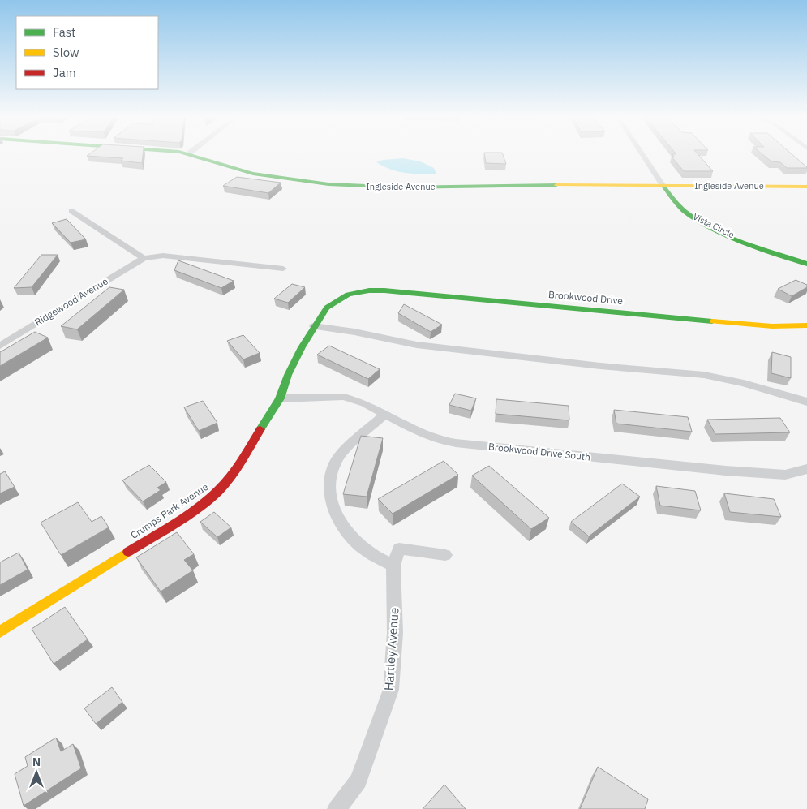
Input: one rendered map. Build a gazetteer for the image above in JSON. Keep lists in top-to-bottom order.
{
  "streets": {
    "street": [
      "Ingleside Avenue",
      "Vista Circle",
      "Brookwood Drive",
      "Ridgewood Avenue",
      "Brookwood Drive South",
      "Crumps Park Avenue",
      "Hartley Avenue"
    ]
  },
  "crossings": [
    ["Ingleside Avenue", "Vista Circle"],
    ["Brookwood Drive", "Crumps Park Avenue"],
    ["Brookwood Drive South", "Crumps Park Avenue"]
  ],
  "legend": ["Fast", "Slow", "Jam"],
  "north": "top"
}
